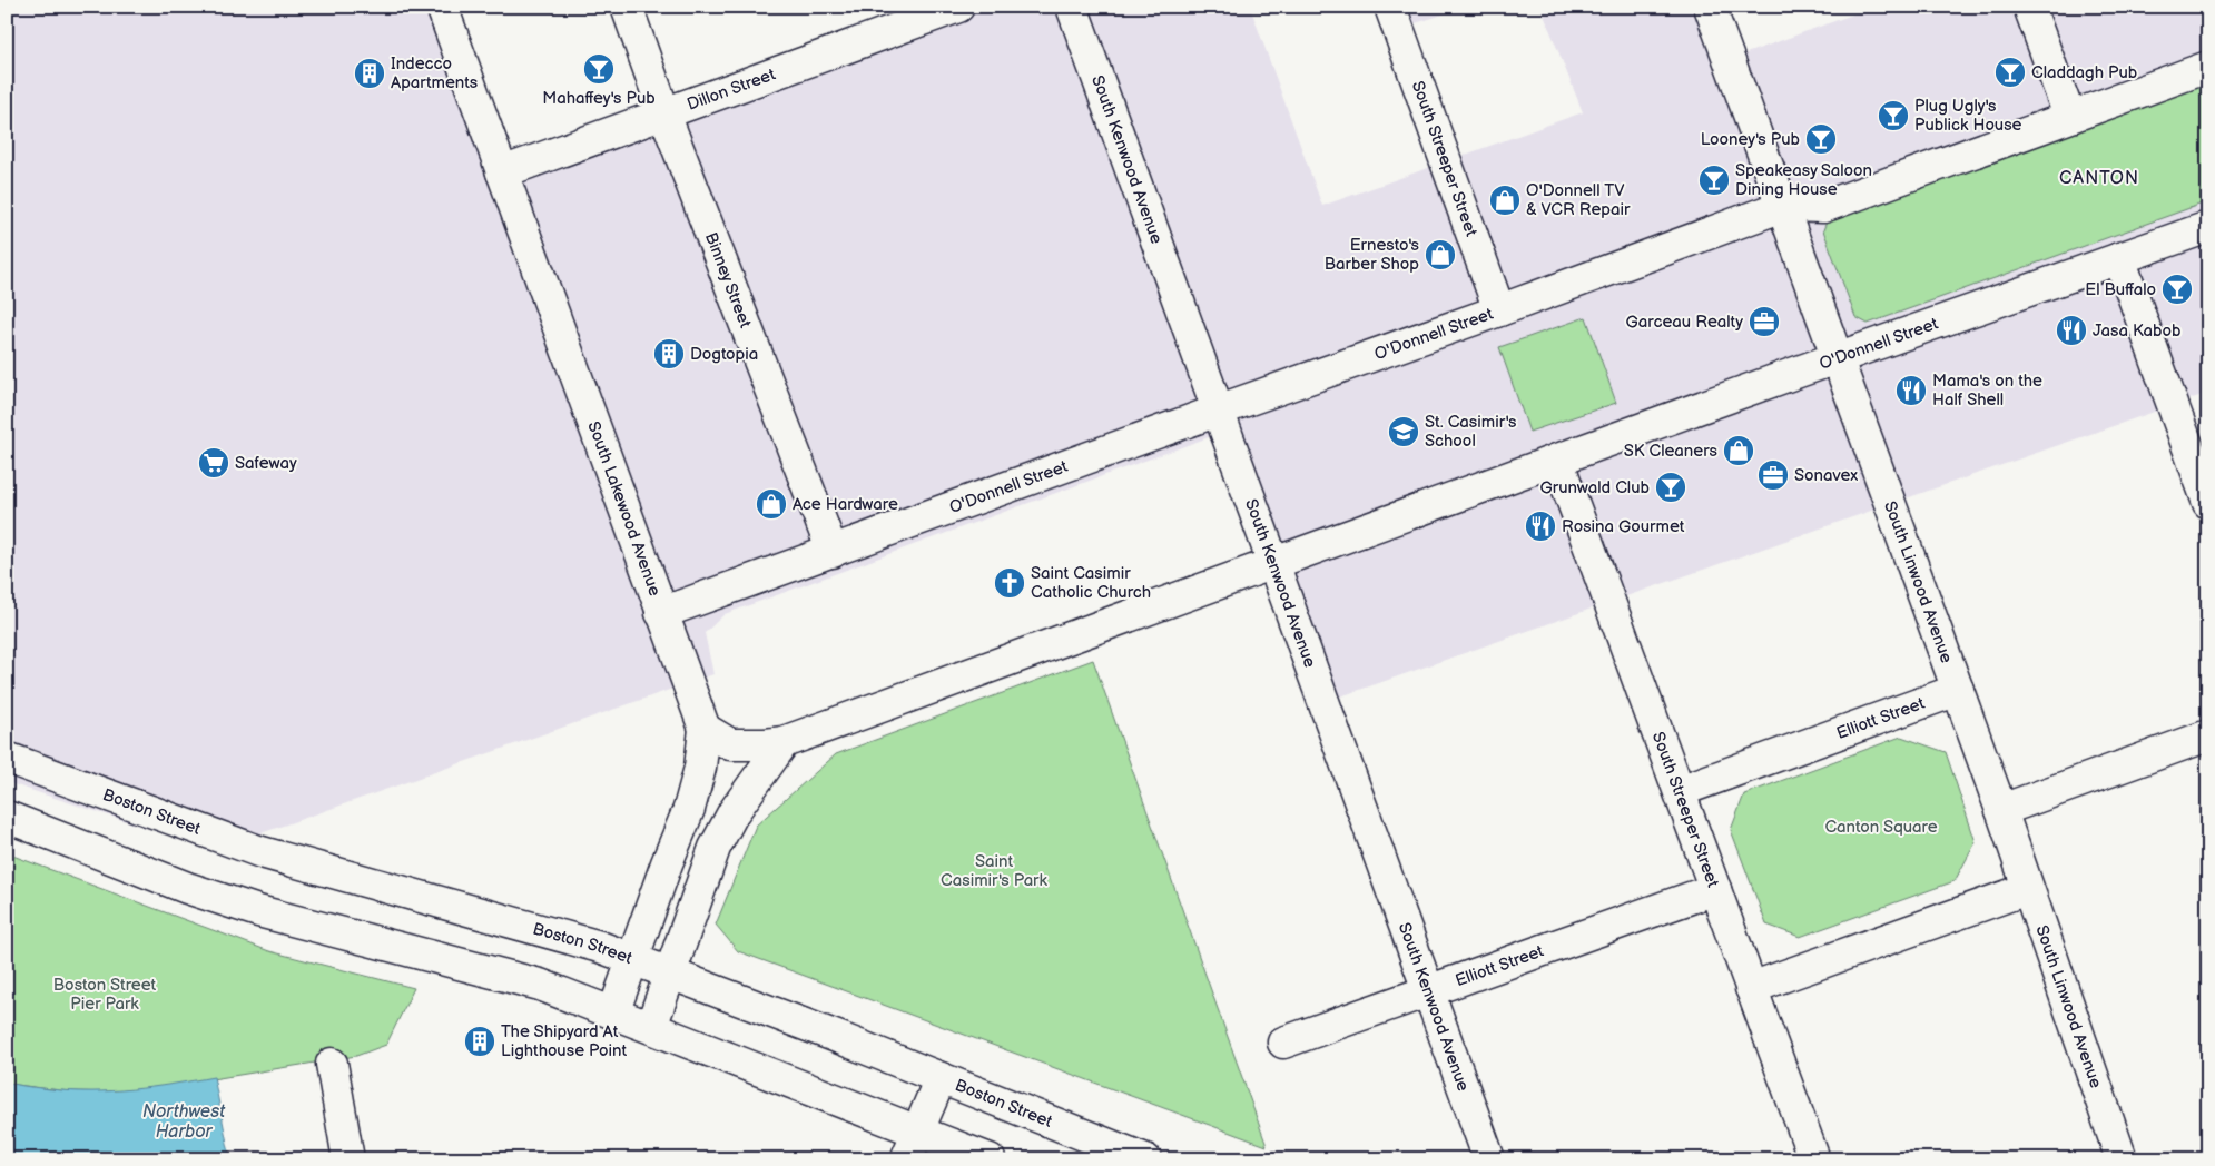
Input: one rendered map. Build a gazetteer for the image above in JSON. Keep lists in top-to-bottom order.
{
  "streets": {
    "street": [
      "Dillon Street",
      "South Kenwood Avenue",
      "South Streeper Street",
      "Binney Street",
      "O'Donnell Street",
      "South Lakewood Avenue",
      "South Linwood Avenue",
      "Elliott Street",
      "Boston Street"
    ]
  },
  "crossings": [
    ["Dillon Street", "Binney Street"],
    ["Dillon Street", "South Lakewood Avenue"],
    ["South Kenwood Avenue", "O'Donnell Street"],
    ["South Kenwood Avenue", "Elliott Street"],
    ["South Streeper Street", "O'Donnell Street"],
    ["South Streeper Street", "Elliott Street"],
    ["Binney Street", "O'Donnell Street"],
    ["O'Donnell Street", "South Lakewood Avenue"],
    ["O'Donnell Street", "South Linwood Avenue"],
    ["South Lakewood Avenue", "Boston Street"],
    ["South Linwood Avenue", "Elliott Street"]
  ],
  "districts": ["CANTON"],
  "water": ["Northwest Harbor"],
  "parks": ["Canton Square", "Saint Casimir's Park", "Boston Street Pier Park"],
  "places": {
    "bar": [
      "Mahaffey's Pub",
      "Claddagh Pub",
      "Plug Ugly's Publick House",
      "Looney's Pub",
      "Speakeasy Saloon Dining House",
      "El Buffalo",
      "Grunwald Club"
    ],
    "building": ["Indecco Apartments", "Dogtopia", "The Shipyard At Lighthouse Point"],
    "shop": [
      "O'Donnell TV & VCR Repair",
      "Ernesto's Barber Shop",
      "SK Cleaners",
      "Ace Hardware"
    ],
    "office": ["Garceau Realty", "Sonavex"],
    "restaurant": ["Jasa Kabob", "Mama's on the Half Shell", "Rosina Gourmet"],
    "school or university": ["St. Casimir's School"],
    "supermarket": ["Safeway"],
    "church": ["Saint Casimir Catholic Church"]
  }
}
